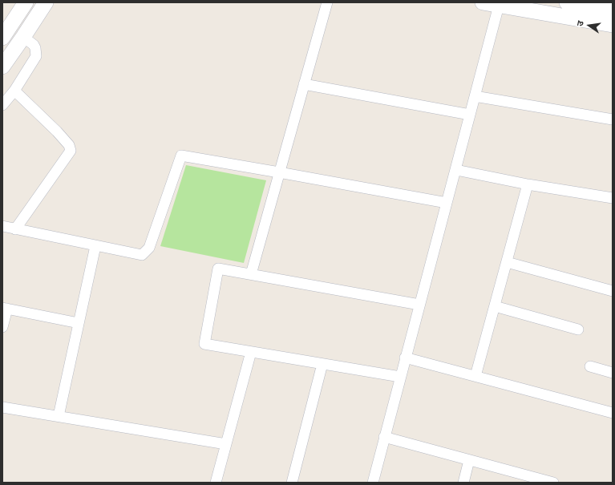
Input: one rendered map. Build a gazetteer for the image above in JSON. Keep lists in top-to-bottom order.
{
  "north": "left"
}
